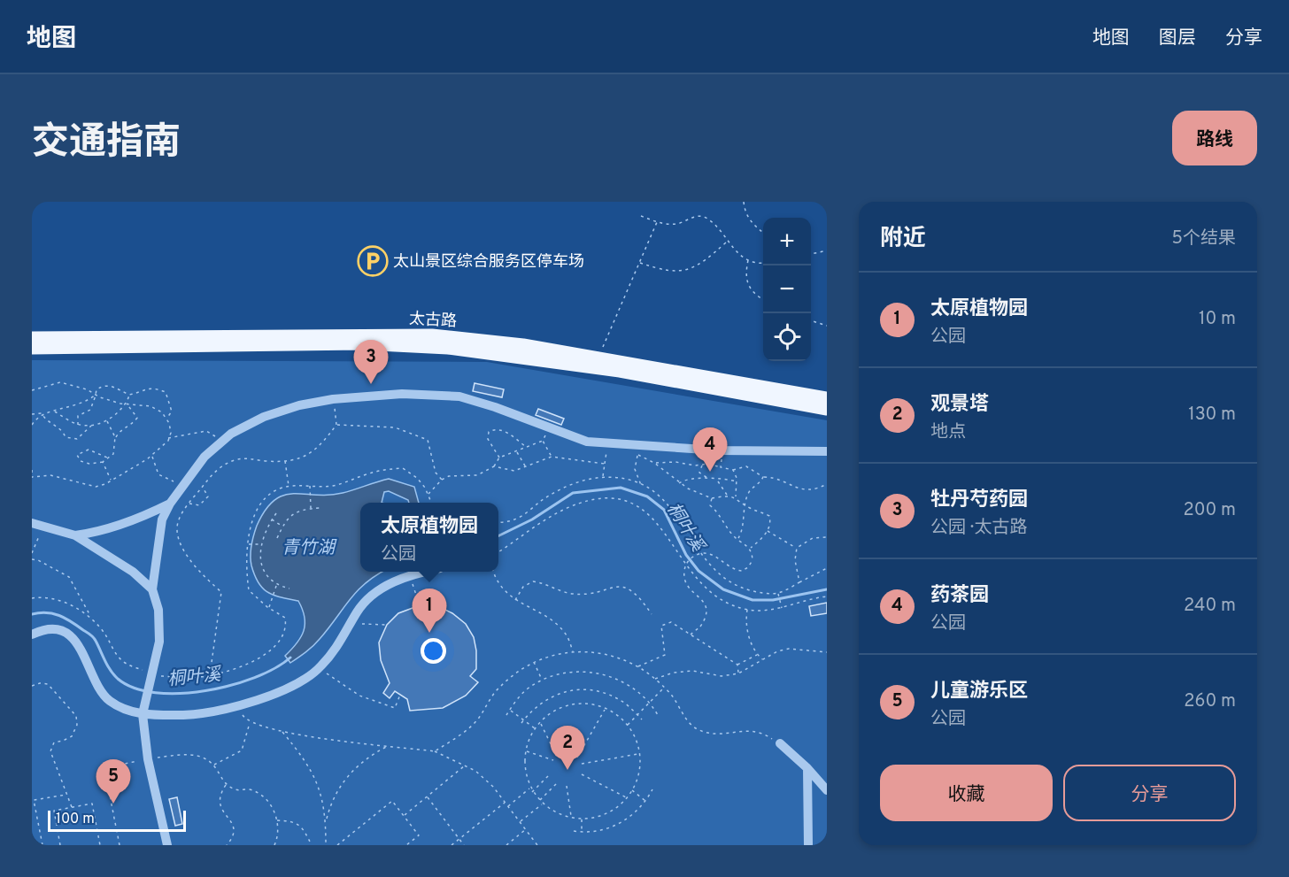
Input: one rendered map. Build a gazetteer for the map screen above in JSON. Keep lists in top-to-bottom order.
{
  "streets": {
    "main road": ["太古路"]
  },
  "water": ["桐叶溪", "青竹湖"],
  "places": {
    "parking": ["太山景区综合服务区停车场"]
  },
  "scale_bar": "100 m",
  "page": {
    "header": "地图",
    "nav": ["地图", "图层", "分享"],
    "title": "交通指南",
    "buttons": [
      "路线",
      ["收藏", "分享"]
    ],
    "heading": ["附近", "5个结果"],
    "map_buttons": ["+", "−"],
    "list": [
      {
        "mark": "1",
        "name": "太原植物园",
        "note": "公园",
        "value": "10 m"
      },
      {
        "mark": "2",
        "name": "观景塔",
        "note": "地点",
        "value": "130 m"
      },
      {
        "mark": "3",
        "name": "牡丹芍药园",
        "note": "公园 · 太古路",
        "value": "200 m"
      },
      {
        "mark": "4",
        "name": "药茶园",
        "note": "公园",
        "value": "240 m"
      },
      {
        "mark": "5",
        "name": "儿童游乐区",
        "note": "公园",
        "value": "260 m"
      }
    ],
    "pins": [
      "3",
      "4",
      "1",
      "2",
      "5"
    ],
    "popup": ["太原植物园", "公园"],
    "scale": "100 m"
  }
}
